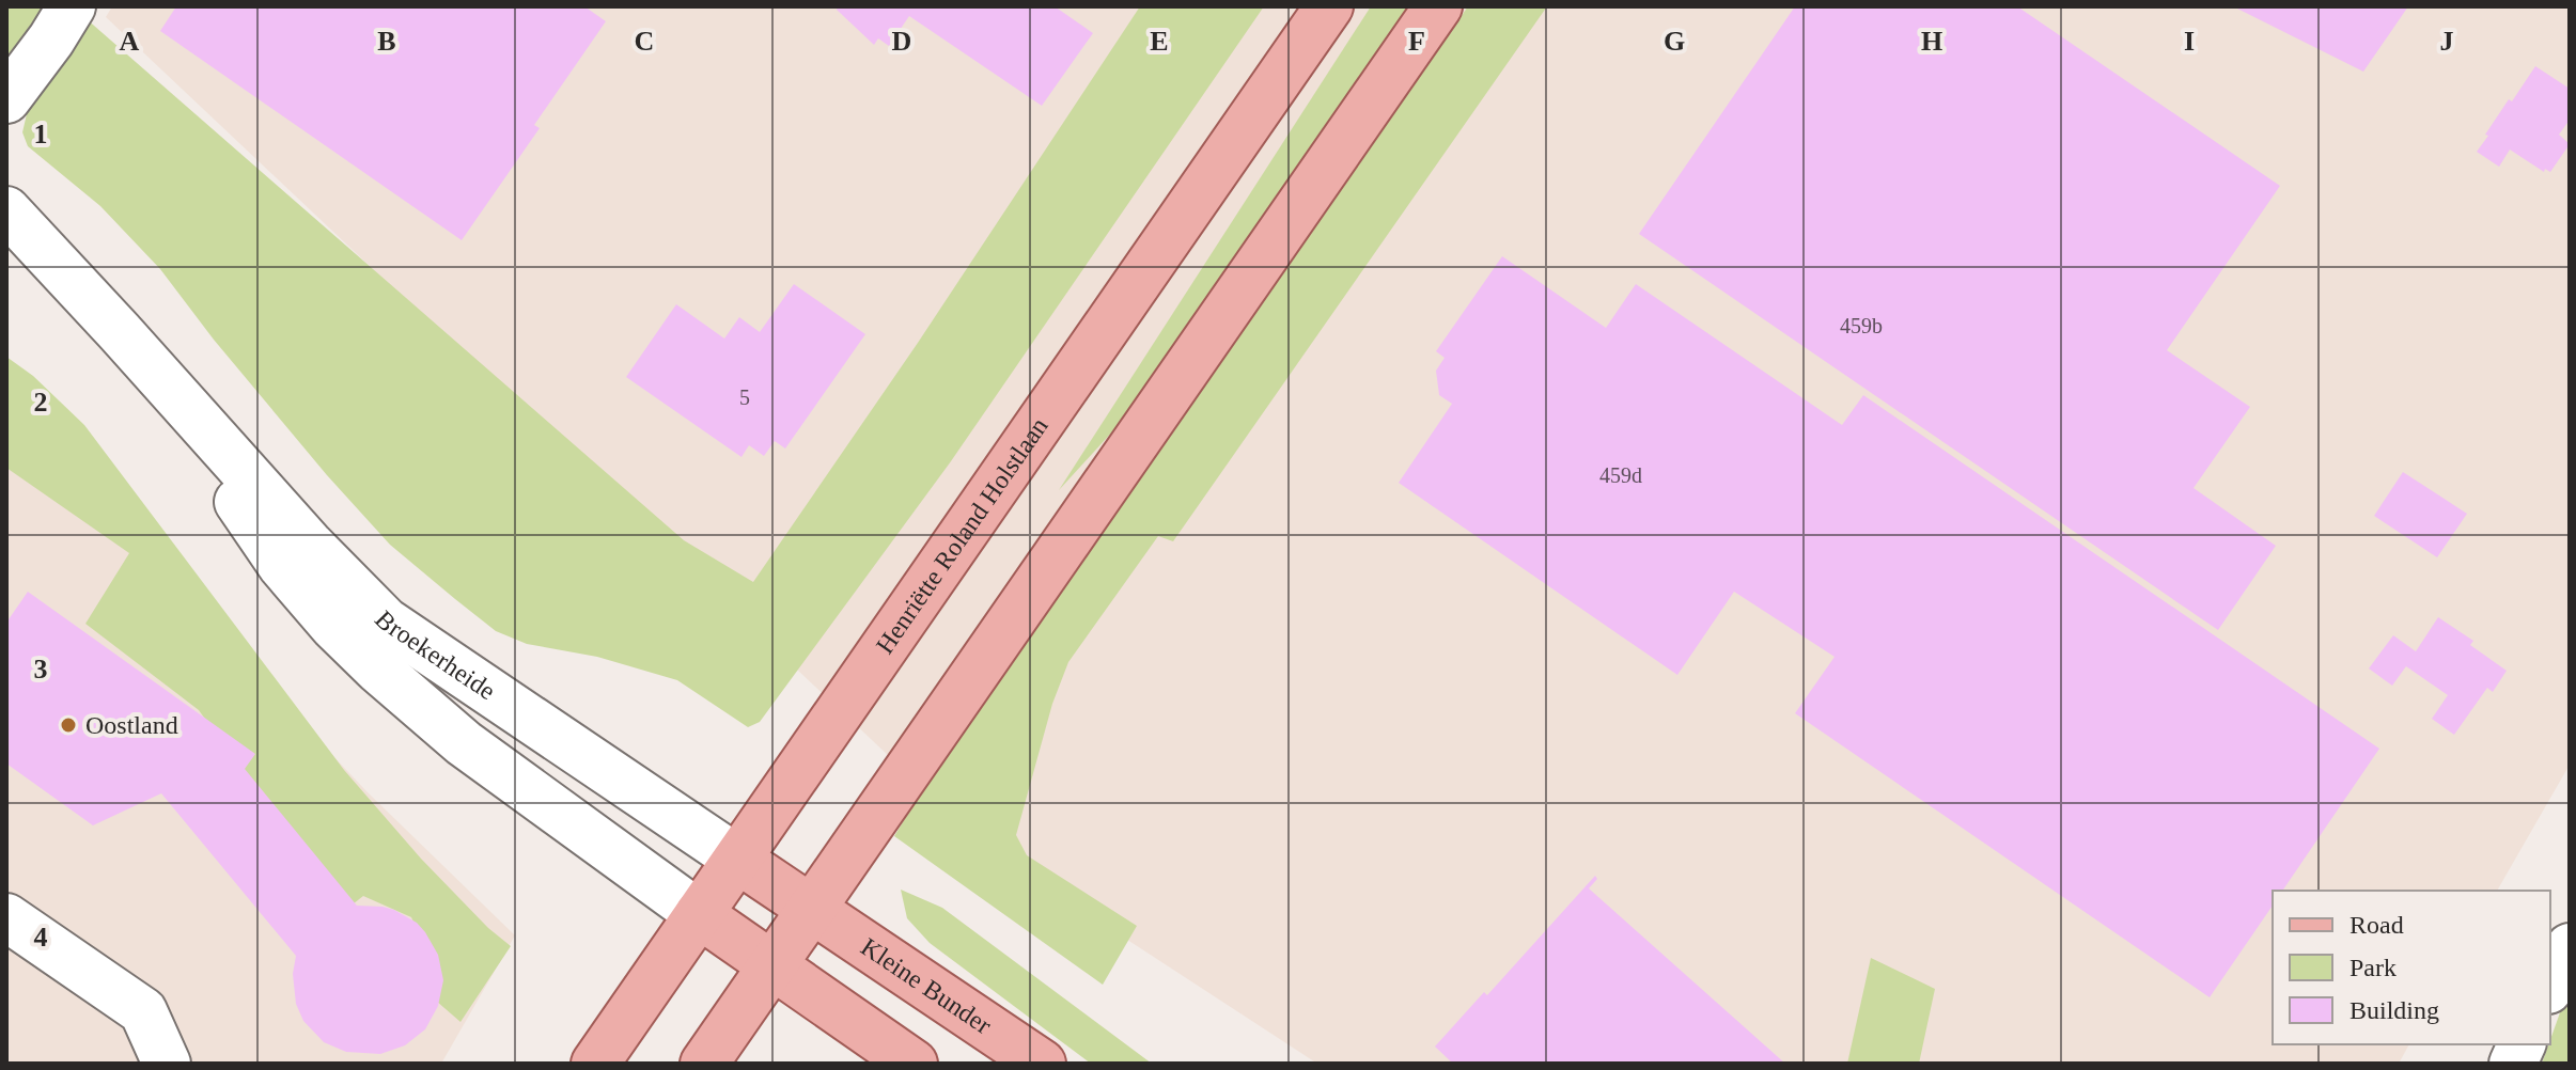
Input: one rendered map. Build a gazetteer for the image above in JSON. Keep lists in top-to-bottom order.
{
  "streets": {
    "main road": ["Henriëtte Roland Holstlaan", "Broekerheide", "Kleine Bunder"]
  },
  "crossings": [
    ["Henriëtte Roland Holstlaan", "Broekerheide"],
    ["Broekerheide", "Kleine Bunder"]
  ],
  "places": ["Oostland"],
  "house_numbers": ["459b", "5", "459d"],
  "legend": ["Road", "Park", "Building"],
  "grid": {
    "columns": [
      "A",
      "B",
      "C",
      "D",
      "E",
      "F",
      "G",
      "H",
      "I",
      "J"
    ],
    "rows": [
      "1",
      "2",
      "3",
      "4"
    ]
  }
}
